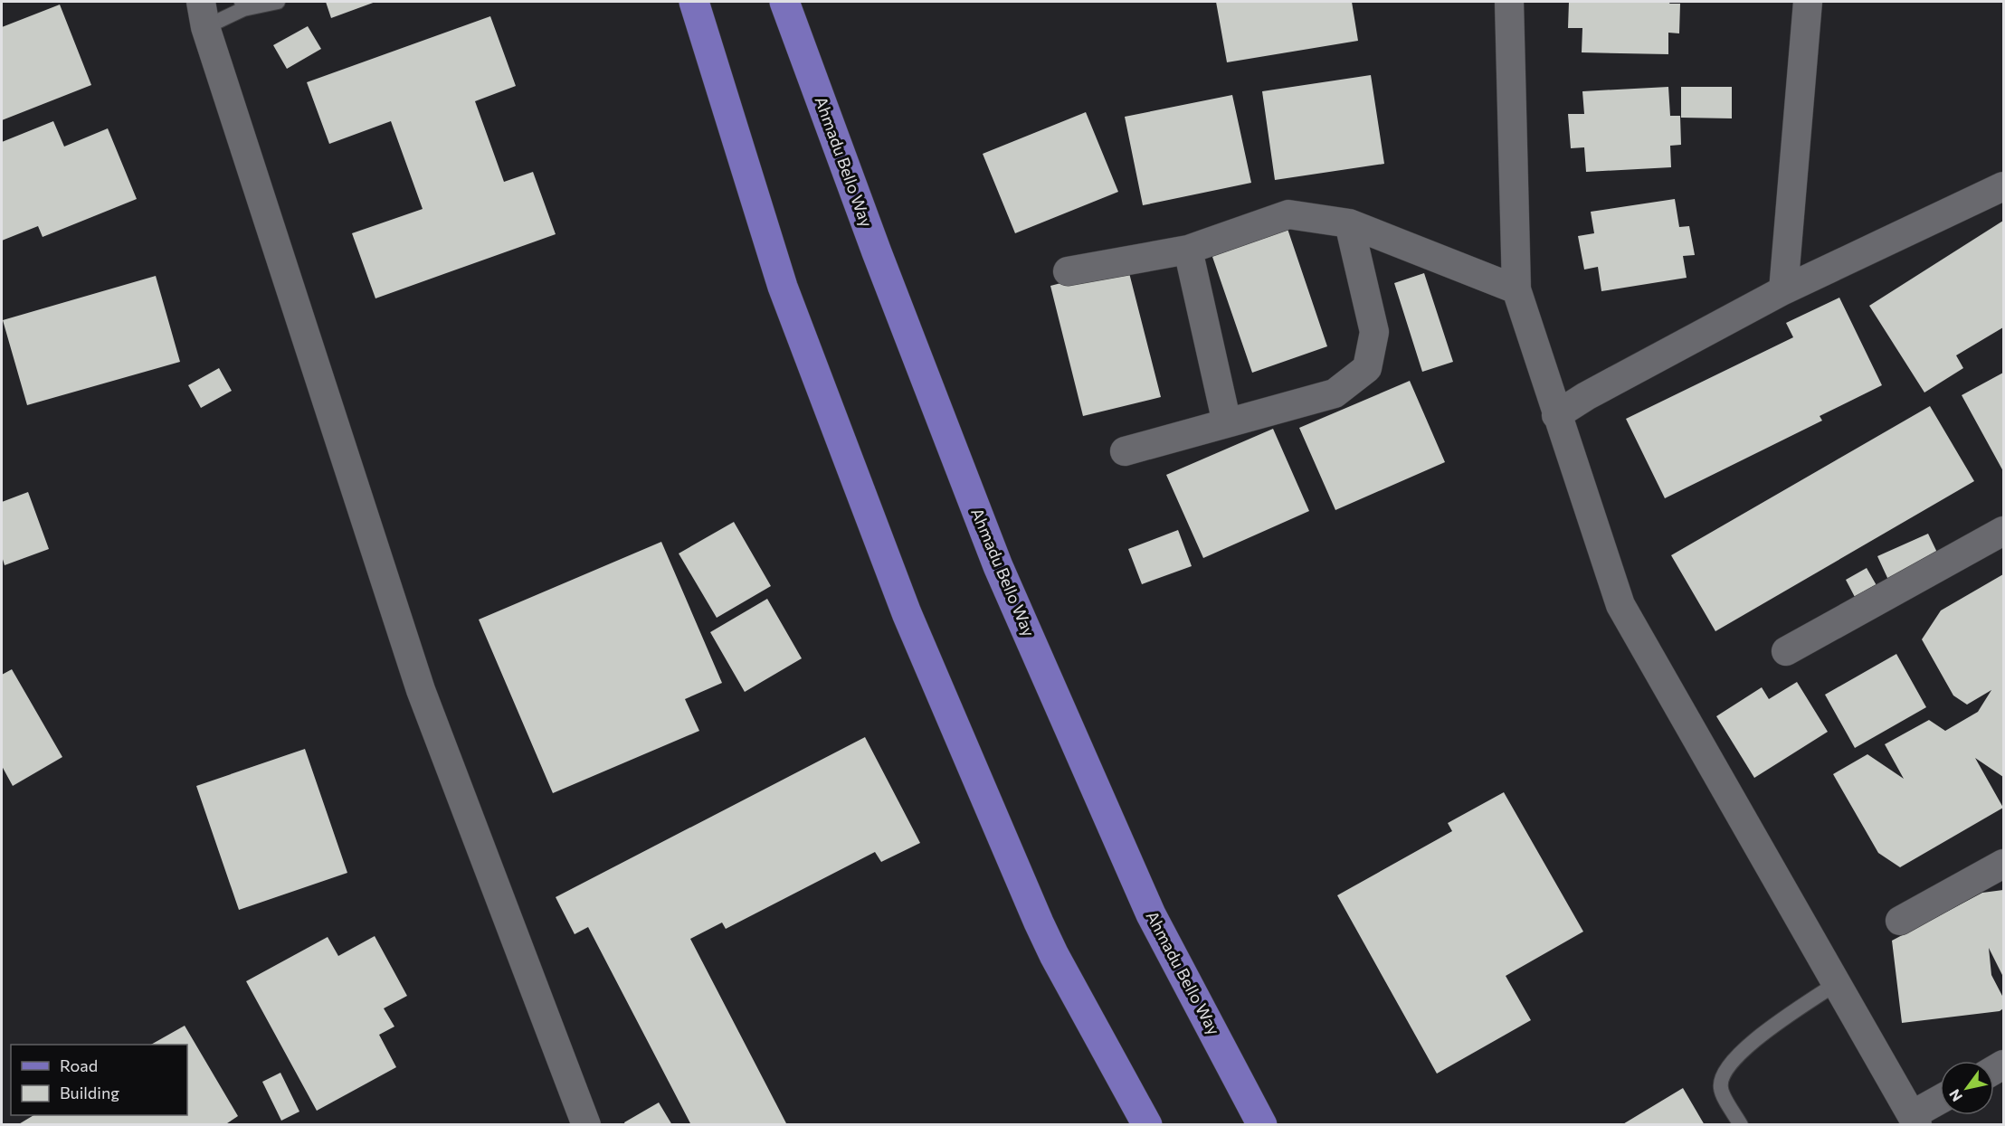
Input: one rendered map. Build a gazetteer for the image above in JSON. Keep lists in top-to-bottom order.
{
  "streets": {
    "main road": ["Ahmadu Bello Way"]
  },
  "legend": ["Road", "Building"],
  "north": "bottom left"
}
